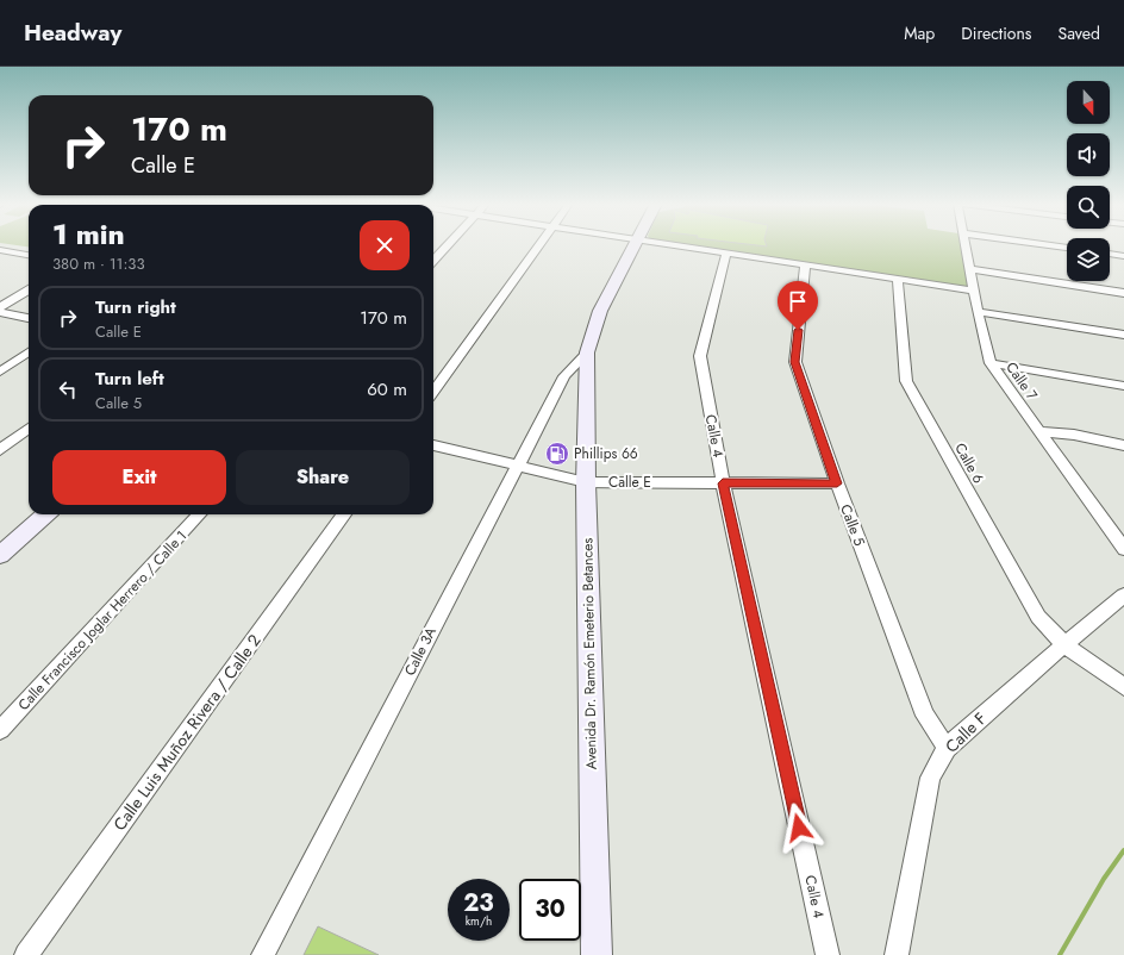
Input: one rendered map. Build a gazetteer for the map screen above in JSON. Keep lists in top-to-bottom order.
{
  "streets": {
    "street": [
      "Calle 7",
      "Calle 4",
      "Calle 6",
      "Calle E",
      "Calle 5",
      "Calle Francisco Joglar Herrero / Calle 1",
      "Calle 3A",
      "Avenida Dr. Ramón Emeterio Betances",
      "Calle Luis Muñoz Rivera / Calle 2",
      "Calle F"
    ]
  },
  "crossings": [
    ["Calle 4", "Calle E"],
    ["Calle 6", "Calle F"],
    ["Calle E", "Calle 5"],
    ["Calle E", "Calle 3A"],
    ["Calle E", "Avenida Dr. Ramón Emeterio Betances"],
    ["Calle 5", "Calle F"],
    ["Calle 3A", "Avenida Dr. Ramón Emeterio Betances"]
  ],
  "places": {
    "fuel station": ["Phillips 66"]
  },
  "north": "bottom",
  "page": {
    "header": "Headway",
    "nav": ["Map", "Directions", "Saved"],
    "turn": ["170 m", "Calle E"],
    "heading": ["1 min", "380 m · 11:33"],
    "list": [
      {
        "name": "Turn right",
        "note": "Calle E",
        "value": "170 m"
      },
      {
        "name": "Turn left",
        "note": "Calle 5",
        "value": "60 m"
      }
    ],
    "buttons": ["Exit", "Share"],
    "speed": "23 km/h",
    "limit": "30"
  }
}
